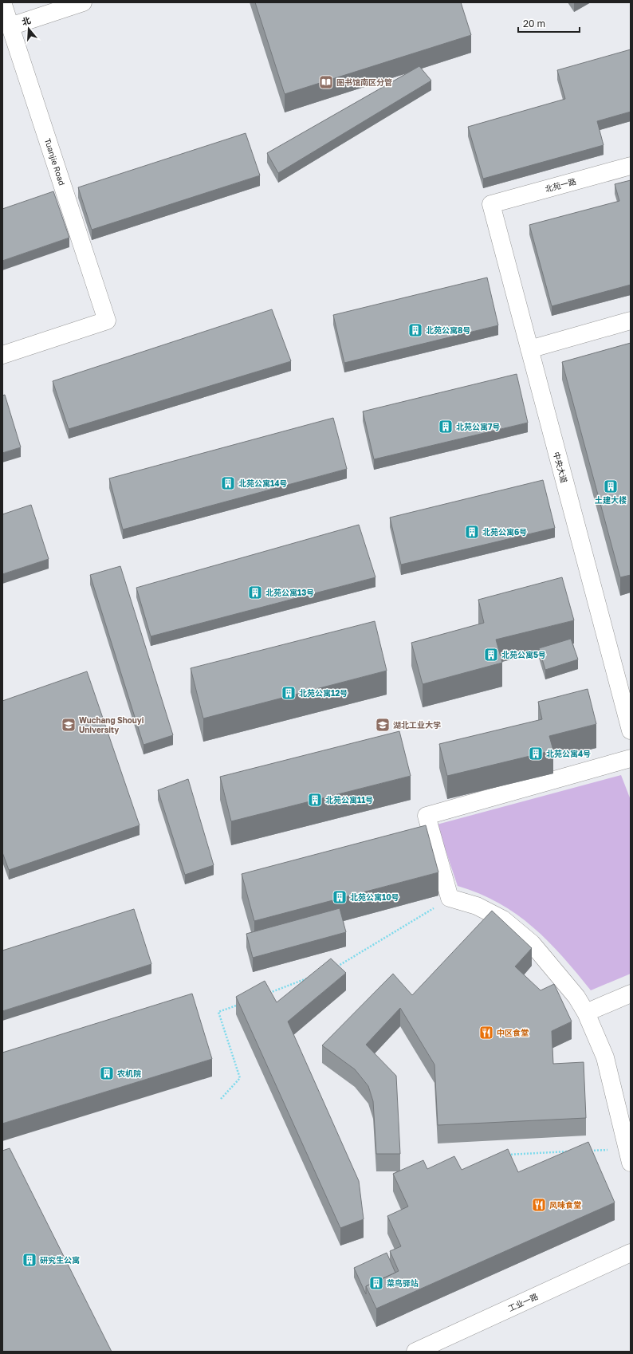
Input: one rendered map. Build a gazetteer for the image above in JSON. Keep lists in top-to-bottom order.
{
  "streets": {
    "street": [
      "Tuanjie Road",
      "北苑一路",
      "中央大道",
      "工业一路"
    ]
  },
  "crossings": [
    ["北苑一路", "中央大道"]
  ],
  "places": {
    "library": ["图书馆南区分管"],
    "building": [
      "北苑公寓8号",
      "北苑公寓7号",
      "北苑公寓14号",
      "土建大楼",
      "北苑公寓6号",
      "北苑公寓13号",
      "北苑公寓5号",
      "北苑公寓12号",
      "北苑公寓4号",
      "北苑公寓11号",
      "北苑公寓10号",
      "农机院",
      "研究生公寓",
      "菜鸟驿站"
    ],
    "school or university": ["Wuchang Shouyi University", "湖北工业大学"],
    "restaurant": ["中区食堂", "风味食堂"]
  },
  "scale_bar": "20 m",
  "north": "top"
}
